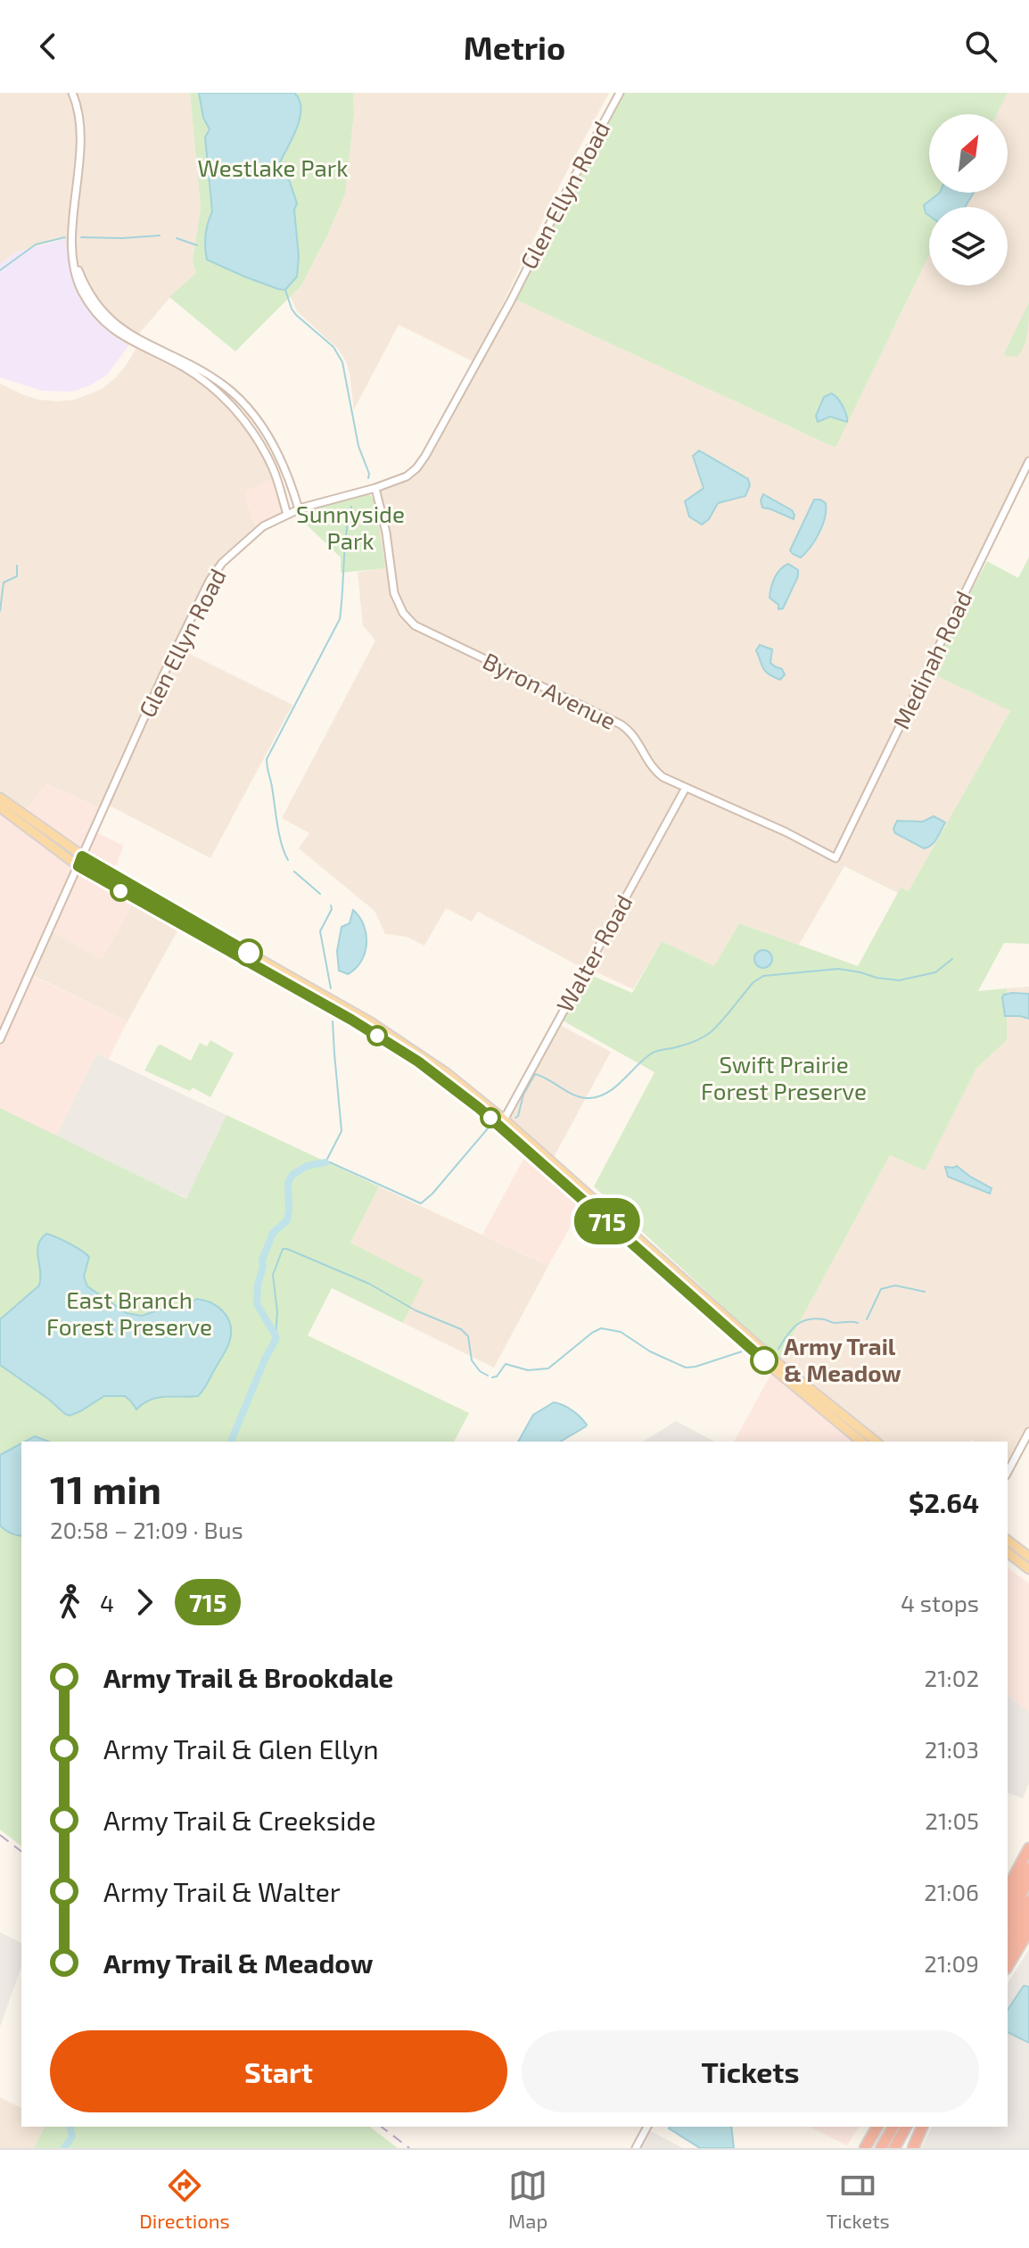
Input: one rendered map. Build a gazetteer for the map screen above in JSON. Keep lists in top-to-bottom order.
{
  "streets": {
    "street": [
      "Glen Ellyn Road",
      "Medinah Road",
      "Byron Avenue",
      "Walter Road"
    ]
  },
  "crossings": [
    ["Glen Ellyn Road", "Byron Avenue"],
    ["Medinah Road", "Byron Avenue"],
    ["Byron Avenue", "Walter Road"]
  ],
  "parks": [
    "Westlake Park",
    "Sunnyside Park",
    "Swift Prairie Forest Preserve",
    "East Branch Forest Preserve"
  ],
  "places": ["Army Trail & Meadow"],
  "lines": ["bus line 715"],
  "north": "top right",
  "page": {
    "header": "Metrio",
    "on_map": "715",
    "heading": ["11 min", "20:58 – 21:09 · Bus", "$2.64"],
    "legs": ["4", "715", "4 stops"],
    "list": [
      {
        "name": "Army Trail & Brookdale",
        "value": "21:02"
      },
      {
        "name": "Army Trail & Glen Ellyn",
        "value": "21:03"
      },
      {
        "name": "Army Trail & Creekside",
        "value": "21:05"
      },
      {
        "name": "Army Trail & Walter",
        "value": "21:06"
      },
      {
        "name": "Army Trail & Meadow",
        "value": "21:09"
      }
    ],
    "buttons": ["Start", "Tickets"],
    "tabs": ["Directions", "Map", "Tickets"]
  }
}
